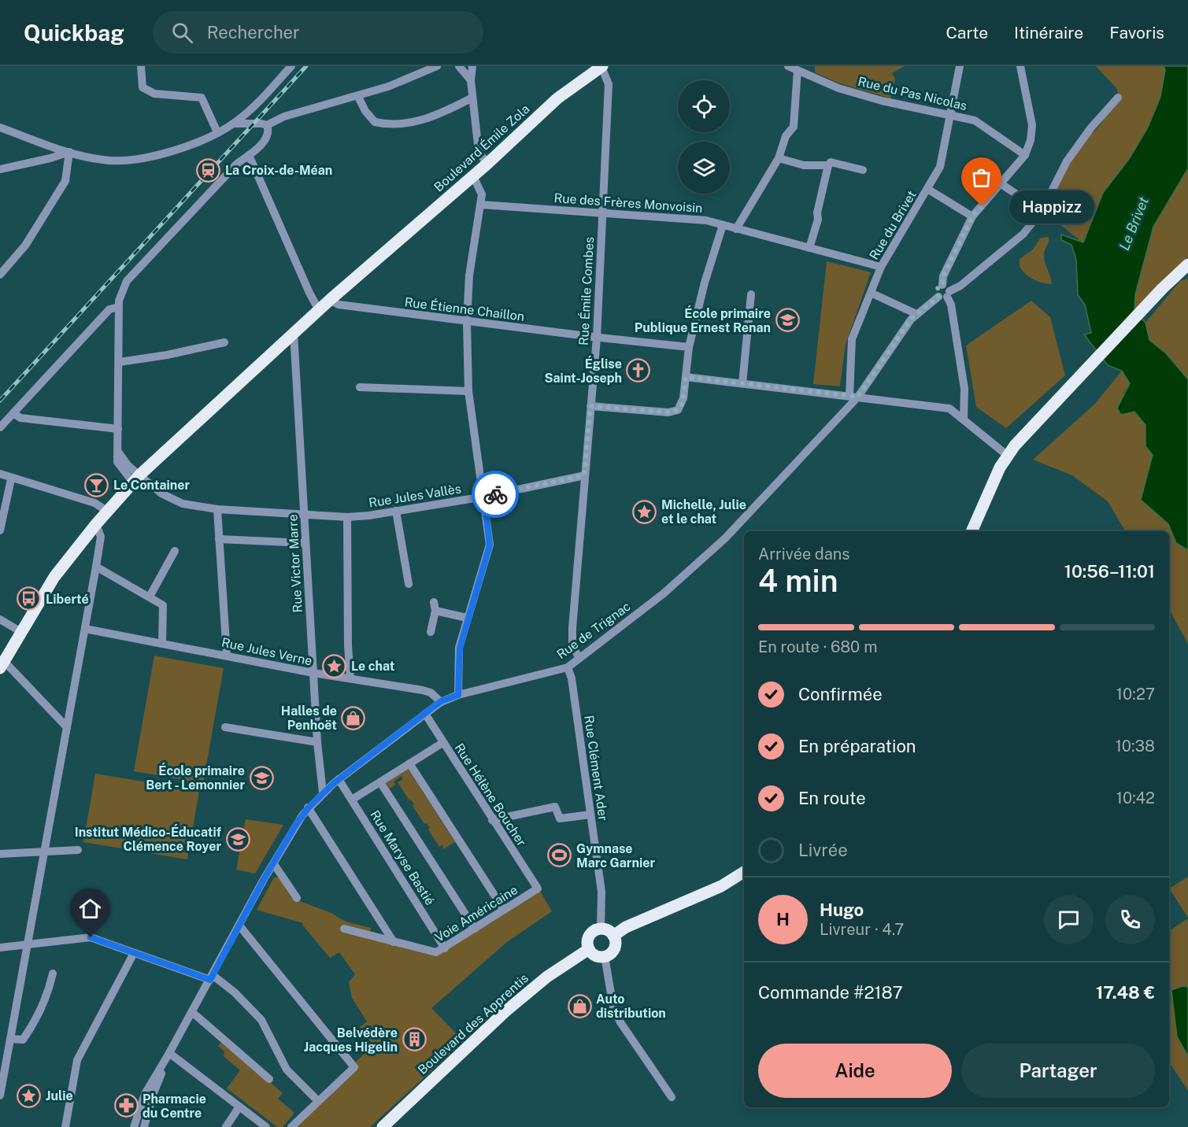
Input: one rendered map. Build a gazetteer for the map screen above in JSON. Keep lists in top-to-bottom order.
{
  "streets": {
    "main road": ["Boulevard Émile Zola", "Boulevard des Apprentis"],
    "street": [
      "Rue du Pas Nicolas",
      "Rue des Frères Monvoisin",
      "Rue du Brivet",
      "Rue Émile Combes",
      "Rue Étienne Chaillon",
      "Rue Jules Vallès",
      "Rue Victor Marre",
      "Rue de Trignac",
      "Rue Jules Verne",
      "Rue Clément Ader",
      "Rue Hélène Boucher",
      "Rue Maryse Bastié",
      "Voie Américaine"
    ]
  },
  "crossings": [
    ["Rue du Pas Nicolas", "Rue du Brivet"],
    ["Boulevard Émile Zola", "Rue Émile Combes"],
    ["Boulevard Émile Zola", "Rue Étienne Chaillon"],
    ["Boulevard Émile Zola", "Rue Jules Vallès"],
    ["Boulevard Émile Zola", "Rue Victor Marre"],
    ["Rue des Frères Monvoisin", "Rue du Brivet"],
    ["Rue des Frères Monvoisin", "Rue Émile Combes"],
    ["Rue du Brivet", "Rue de Trignac"],
    ["Rue Émile Combes", "Rue Étienne Chaillon"],
    ["Rue Émile Combes", "Rue Jules Vallès"],
    ["Rue Émile Combes", "Rue de Trignac"],
    ["Rue Jules Vallès", "Rue Victor Marre"],
    ["Rue Victor Marre", "Rue de Trignac"],
    ["Rue Victor Marre", "Rue Jules Verne"],
    ["Rue de Trignac", "Rue Jules Verne"],
    ["Rue de Trignac", "Rue Clément Ader"],
    ["Rue de Trignac", "Rue Hélène Boucher"],
    ["Rue de Trignac", "Rue Maryse Bastié"],
    ["Rue Clément Ader", "Boulevard des Apprentis"],
    ["Rue Hélène Boucher", "Voie Américaine"],
    ["Rue Maryse Bastié", "Voie Américaine"]
  ],
  "water": ["Le Brivet"],
  "places": {
    "station": ["La Croix-de-Méan"],
    "other": ["Happizz"],
    "school or university": ["École primaire Publique Ernest Renan", "École primaire Bert - Lemonnier", "Institut Médico-Éducatif Clémence Royer"],
    "church": ["Église Saint-Joseph"],
    "bar": ["Le Container"],
    "place": ["Michelle, Julie et le chat", "Le chat", "Julie"],
    "bus stop": ["Liberté"],
    "shop": ["Halles de Penhoët", "Auto distribution"],
    "sports": ["Gymnase Marc Garnier"],
    "building": ["Belvédère Jacques Higelin"],
    "pharmacy": ["Pharmacie du Centre"]
  },
  "page": {
    "header": "Quickbag",
    "search": "Rechercher",
    "nav": ["Carte", "Itinéraire", "Favoris"],
    "bubble": "Happizz",
    "heading": ["4 min", "Arrivée dans", "10:56–11:01"],
    "panel": [
      "Hugo",
      "Livreur · 4.7",
      "Commande #2187",
      "17.48 €"
    ],
    "bar": "En route · 680 m",
    "list": [
      ["Confirmée", "10:27"],
      ["En préparation", "10:38"],
      ["En route", "10:42"],
      "Livrée"
    ],
    "round": "H",
    "buttons": ["Aide", "Partager"]
  }
}
